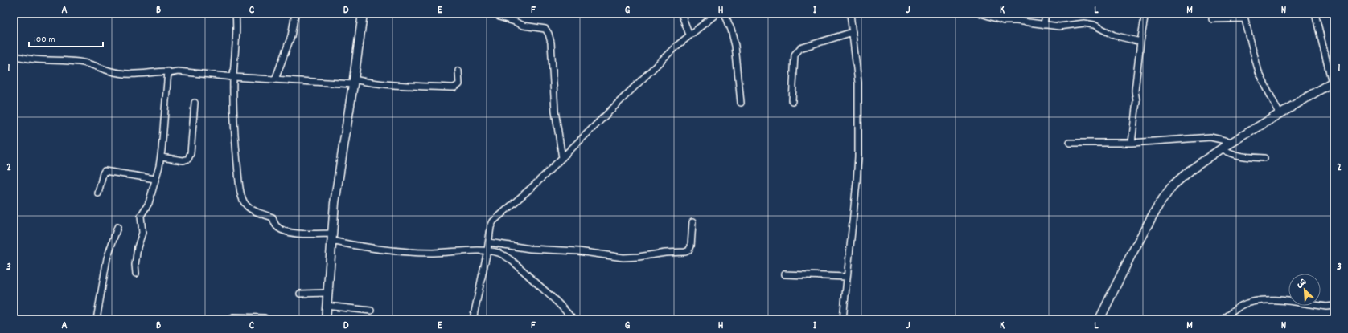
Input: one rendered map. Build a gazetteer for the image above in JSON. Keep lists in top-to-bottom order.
{
  "scale_bar": "100 m",
  "north": "top left",
  "grid": {
    "columns": [
      "A",
      "B",
      "C",
      "D",
      "E",
      "F",
      "G",
      "H",
      "I",
      "J",
      "K",
      "L",
      "M",
      "N"
    ],
    "rows": ["1", "2", "3"]
  }
}
